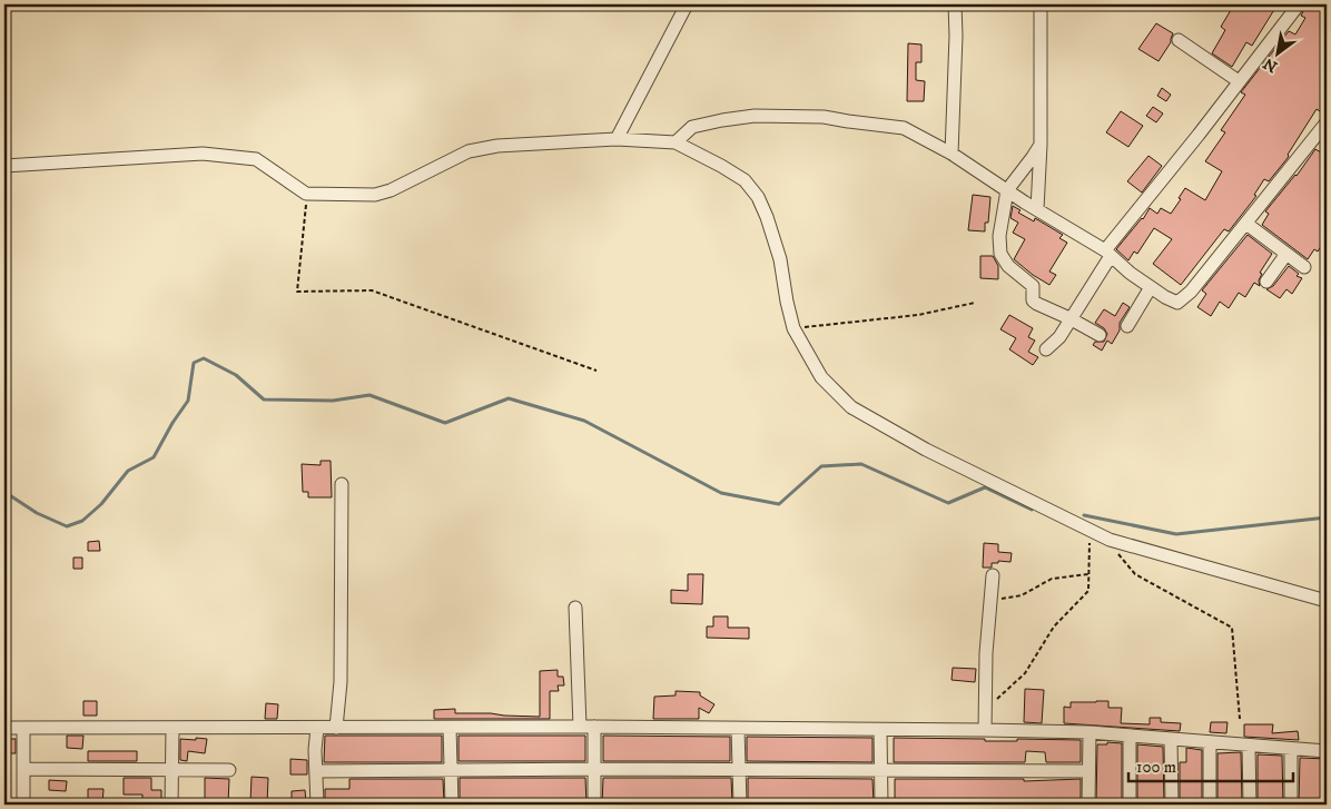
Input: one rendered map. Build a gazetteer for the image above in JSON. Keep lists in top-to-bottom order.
{
  "scale_bar": "100 m",
  "north": "bottom left"
}
